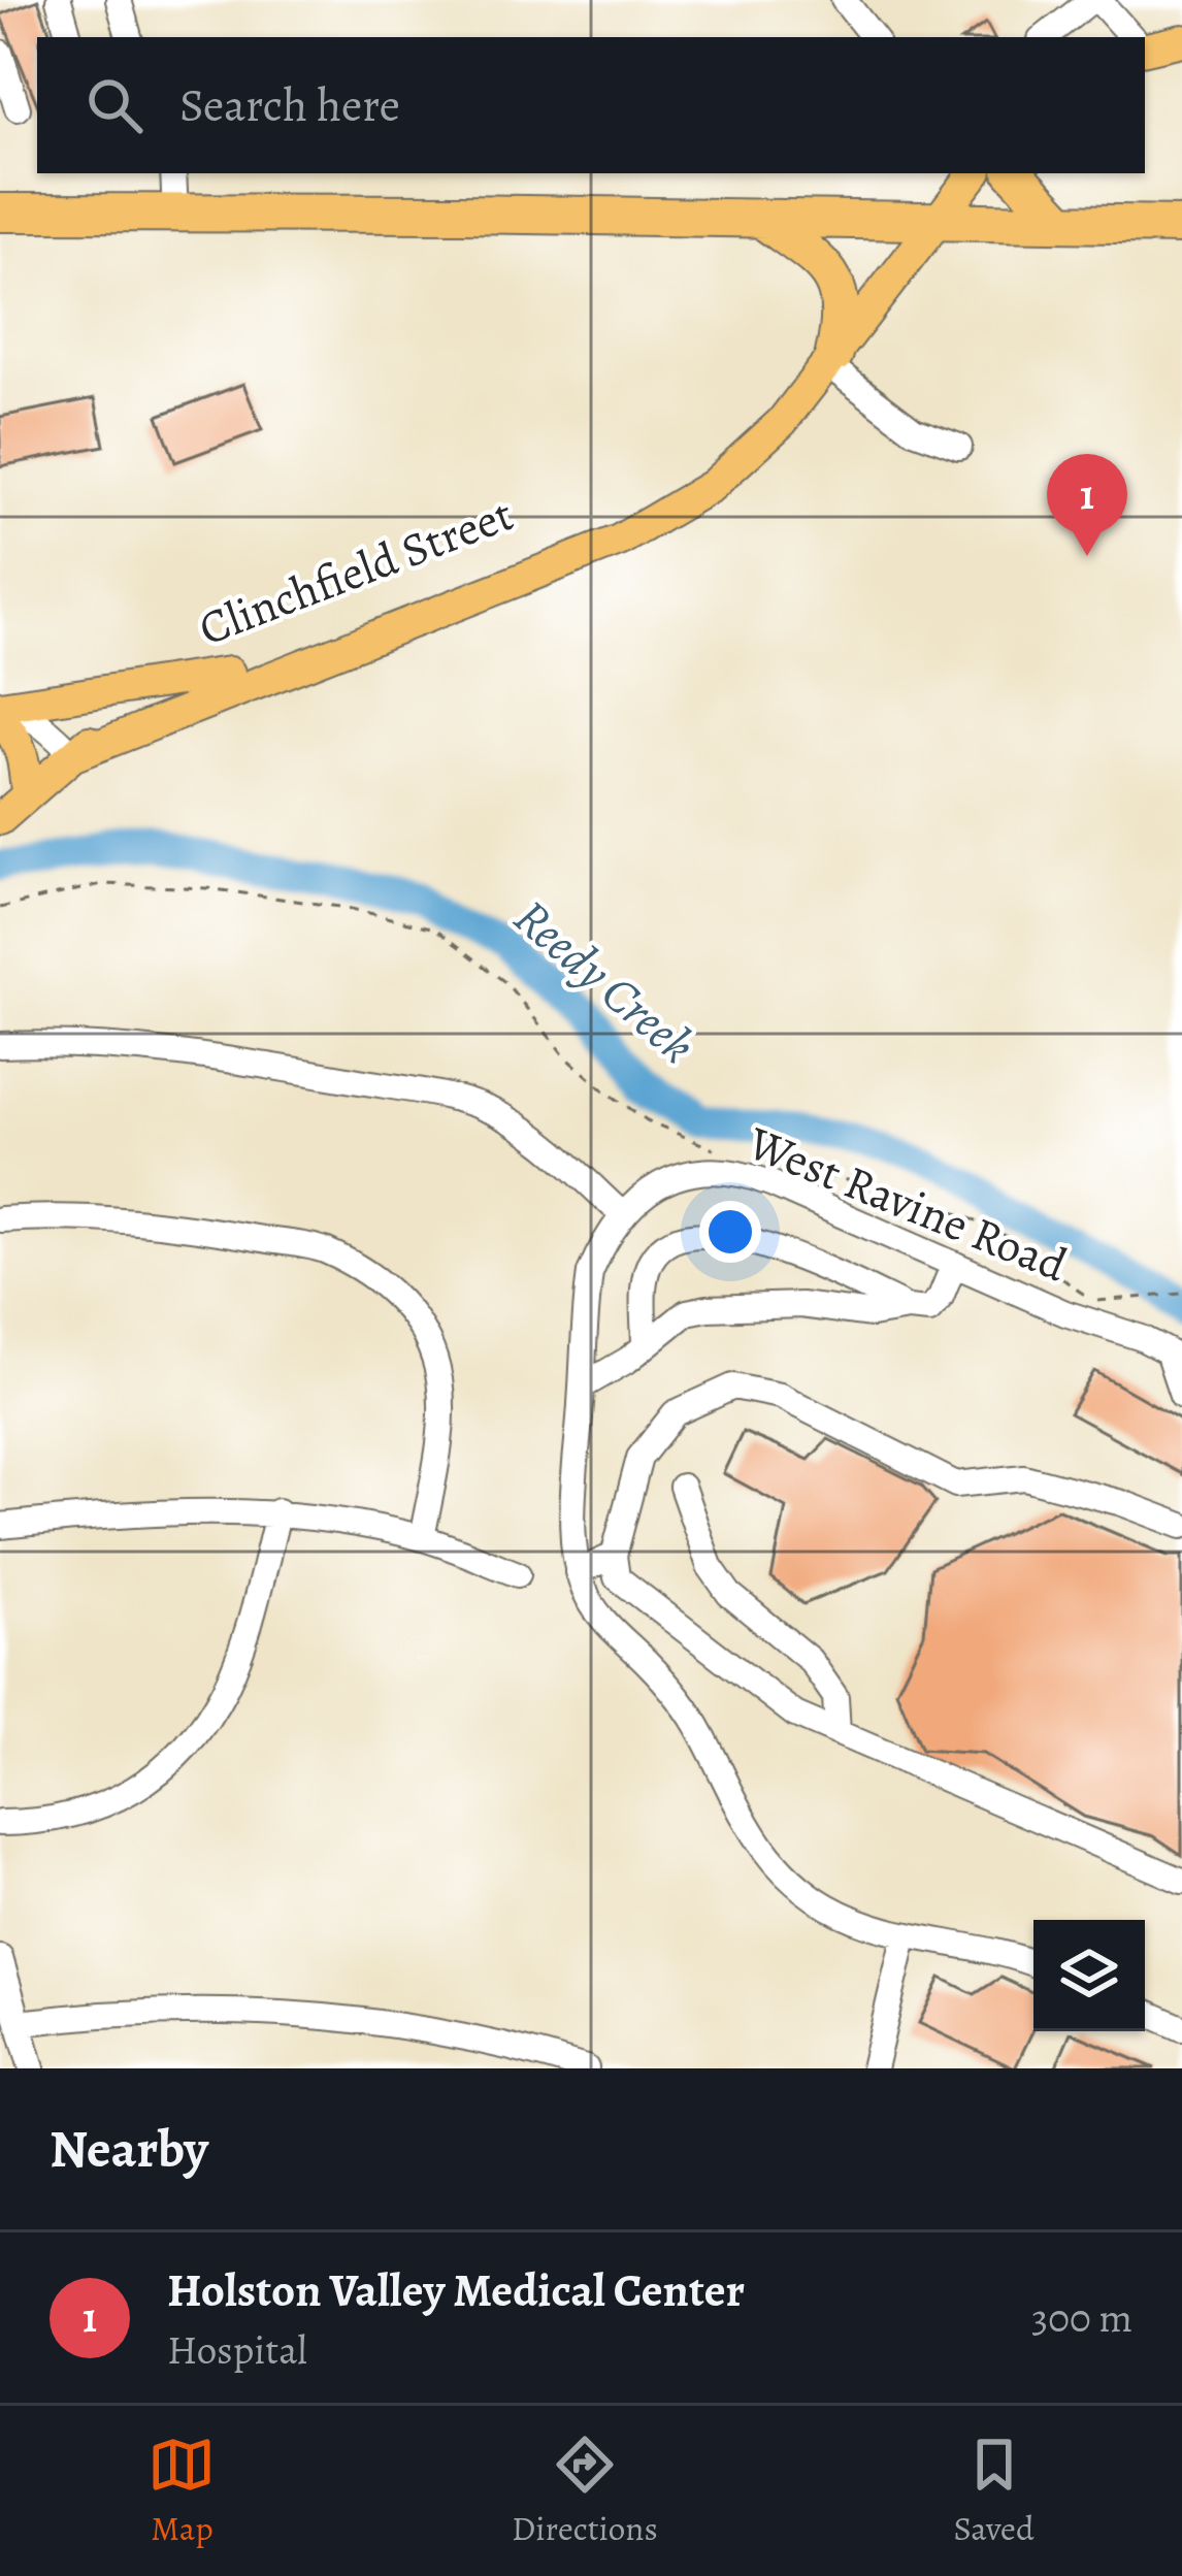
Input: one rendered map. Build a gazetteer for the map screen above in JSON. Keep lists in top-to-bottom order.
{
  "streets": {
    "main road": ["Clinchfield Street"],
    "street": ["West Ravine Road"]
  },
  "water": ["Reedy Creek"],
  "page": {
    "search": "Search here",
    "pins": "1",
    "heading": "Nearby",
    "list": [
      {
        "mark": "1",
        "name": "Holston Valley Medical Center",
        "note": "Hospital",
        "value": "300 m"
      }
    ],
    "nav": ["Map", "Directions", "Saved"]
  }
}
